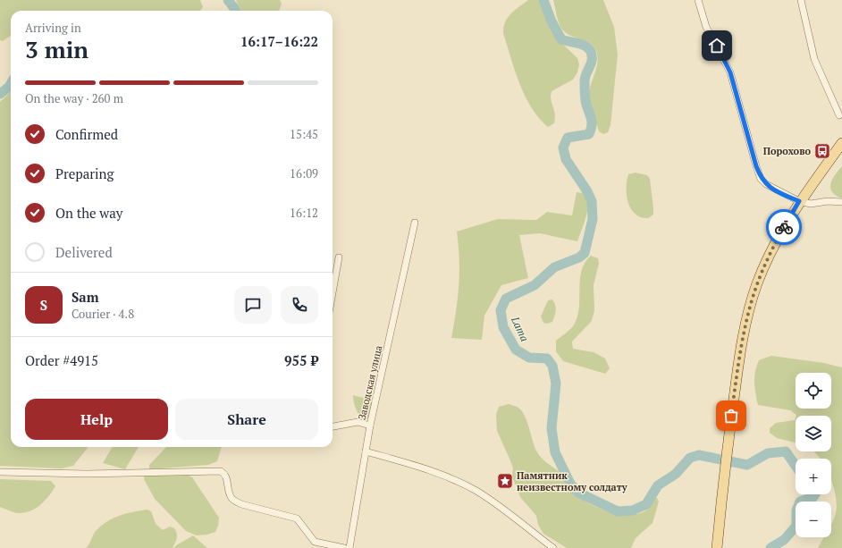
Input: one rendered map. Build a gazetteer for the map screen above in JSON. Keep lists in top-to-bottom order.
{
  "streets": {
    "street": ["Заводская улица"]
  },
  "water": ["Lama"],
  "places": {
    "bus stop": ["Порохово"],
    "place": ["Памятник неизвестному солдату"]
  },
  "page": {
    "heading": ["3 min", "Arriving in", "16:17–16:22"],
    "panel": [
      "Sam",
      "Courier · 4.8",
      "Order #4915",
      "955 ₽"
    ],
    "bar": "On the way · 260 m",
    "list": [
      ["Confirmed", "15:45"],
      ["Preparing", "16:09"],
      ["On the way", "16:12"],
      "Delivered"
    ],
    "round": "S",
    "map_buttons": ["+", "−"],
    "buttons": ["Help", "Share"]
  }
}
